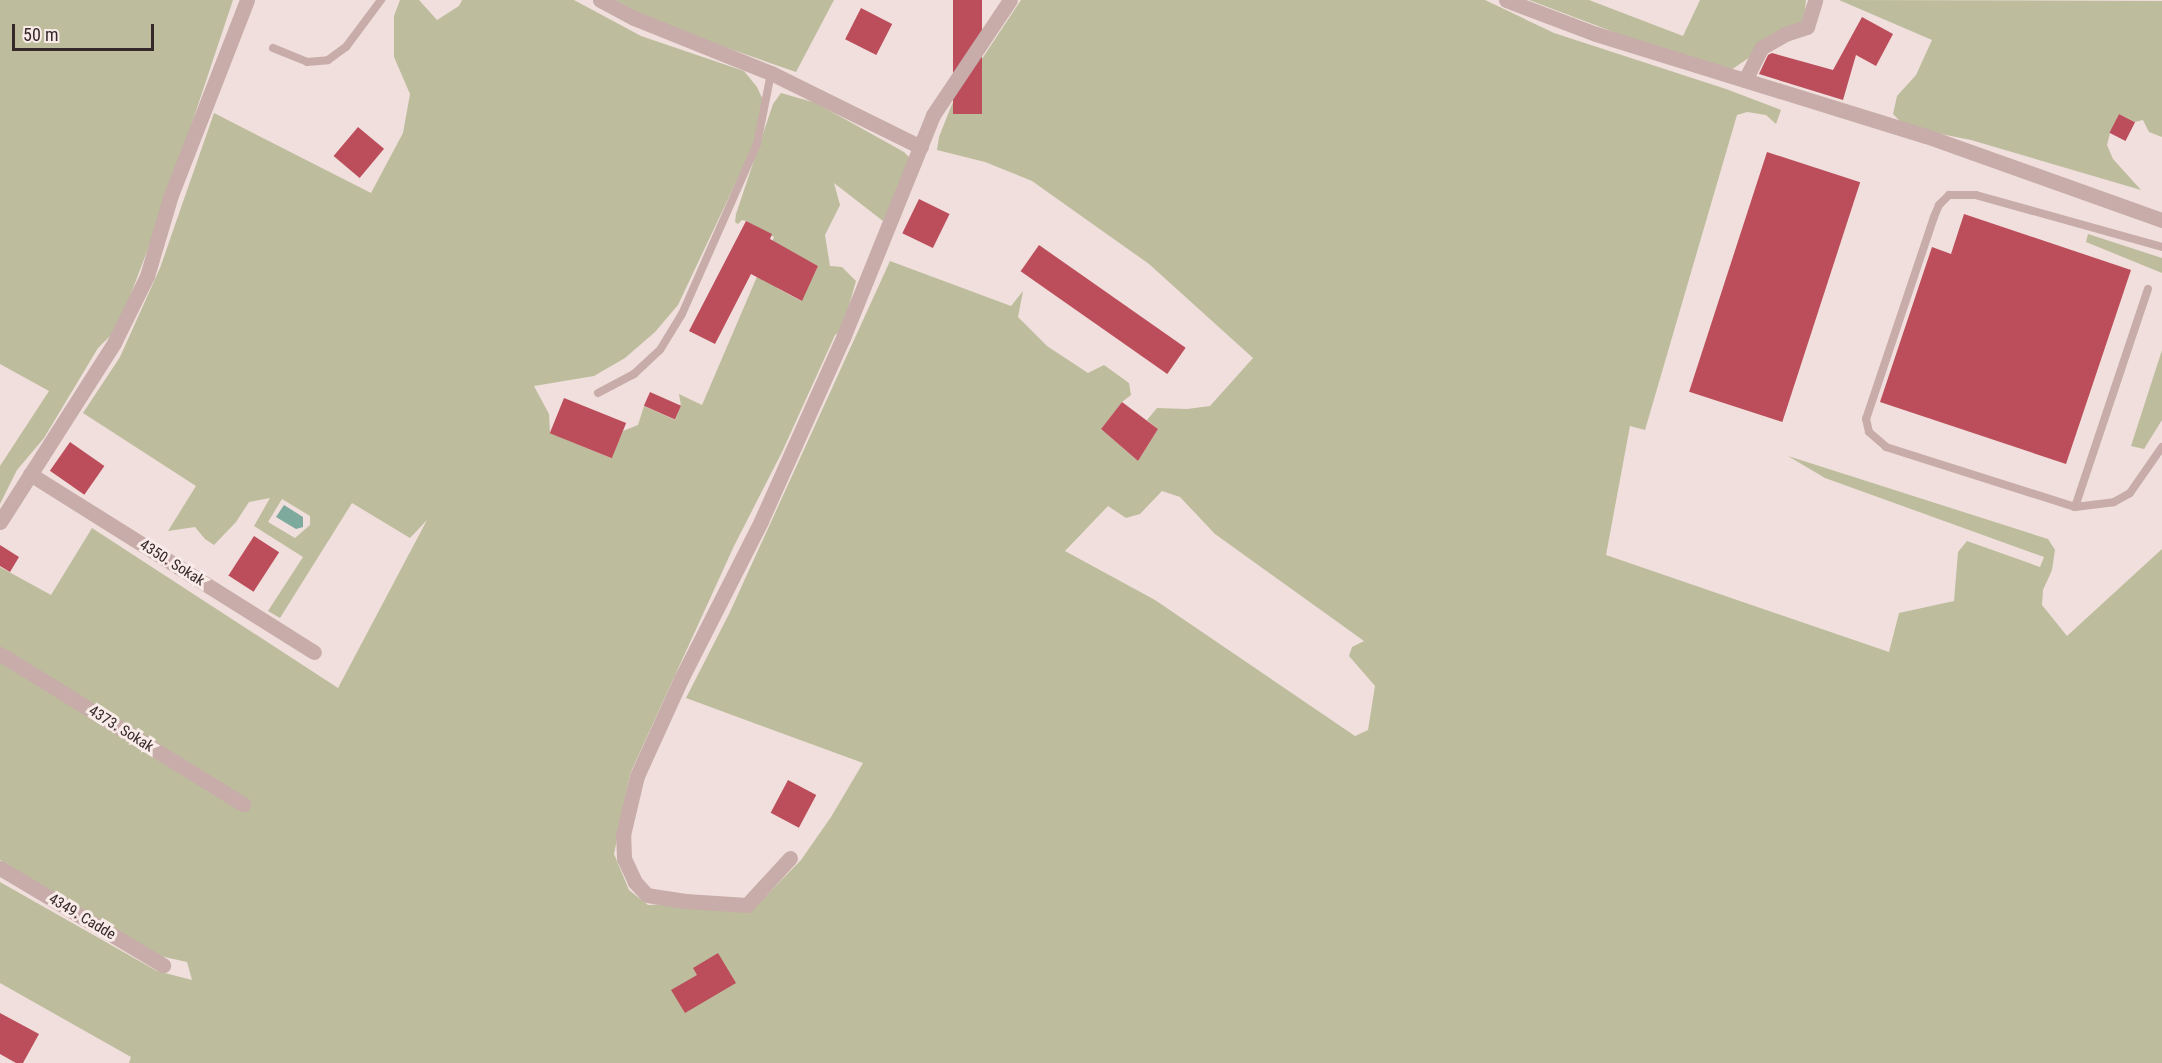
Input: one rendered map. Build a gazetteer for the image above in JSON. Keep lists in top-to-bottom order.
{
  "streets": {
    "street": ["4350. Sokak", "4373. Sokak", "4349. Cadde"]
  },
  "scale_bar": "50 m"
}
